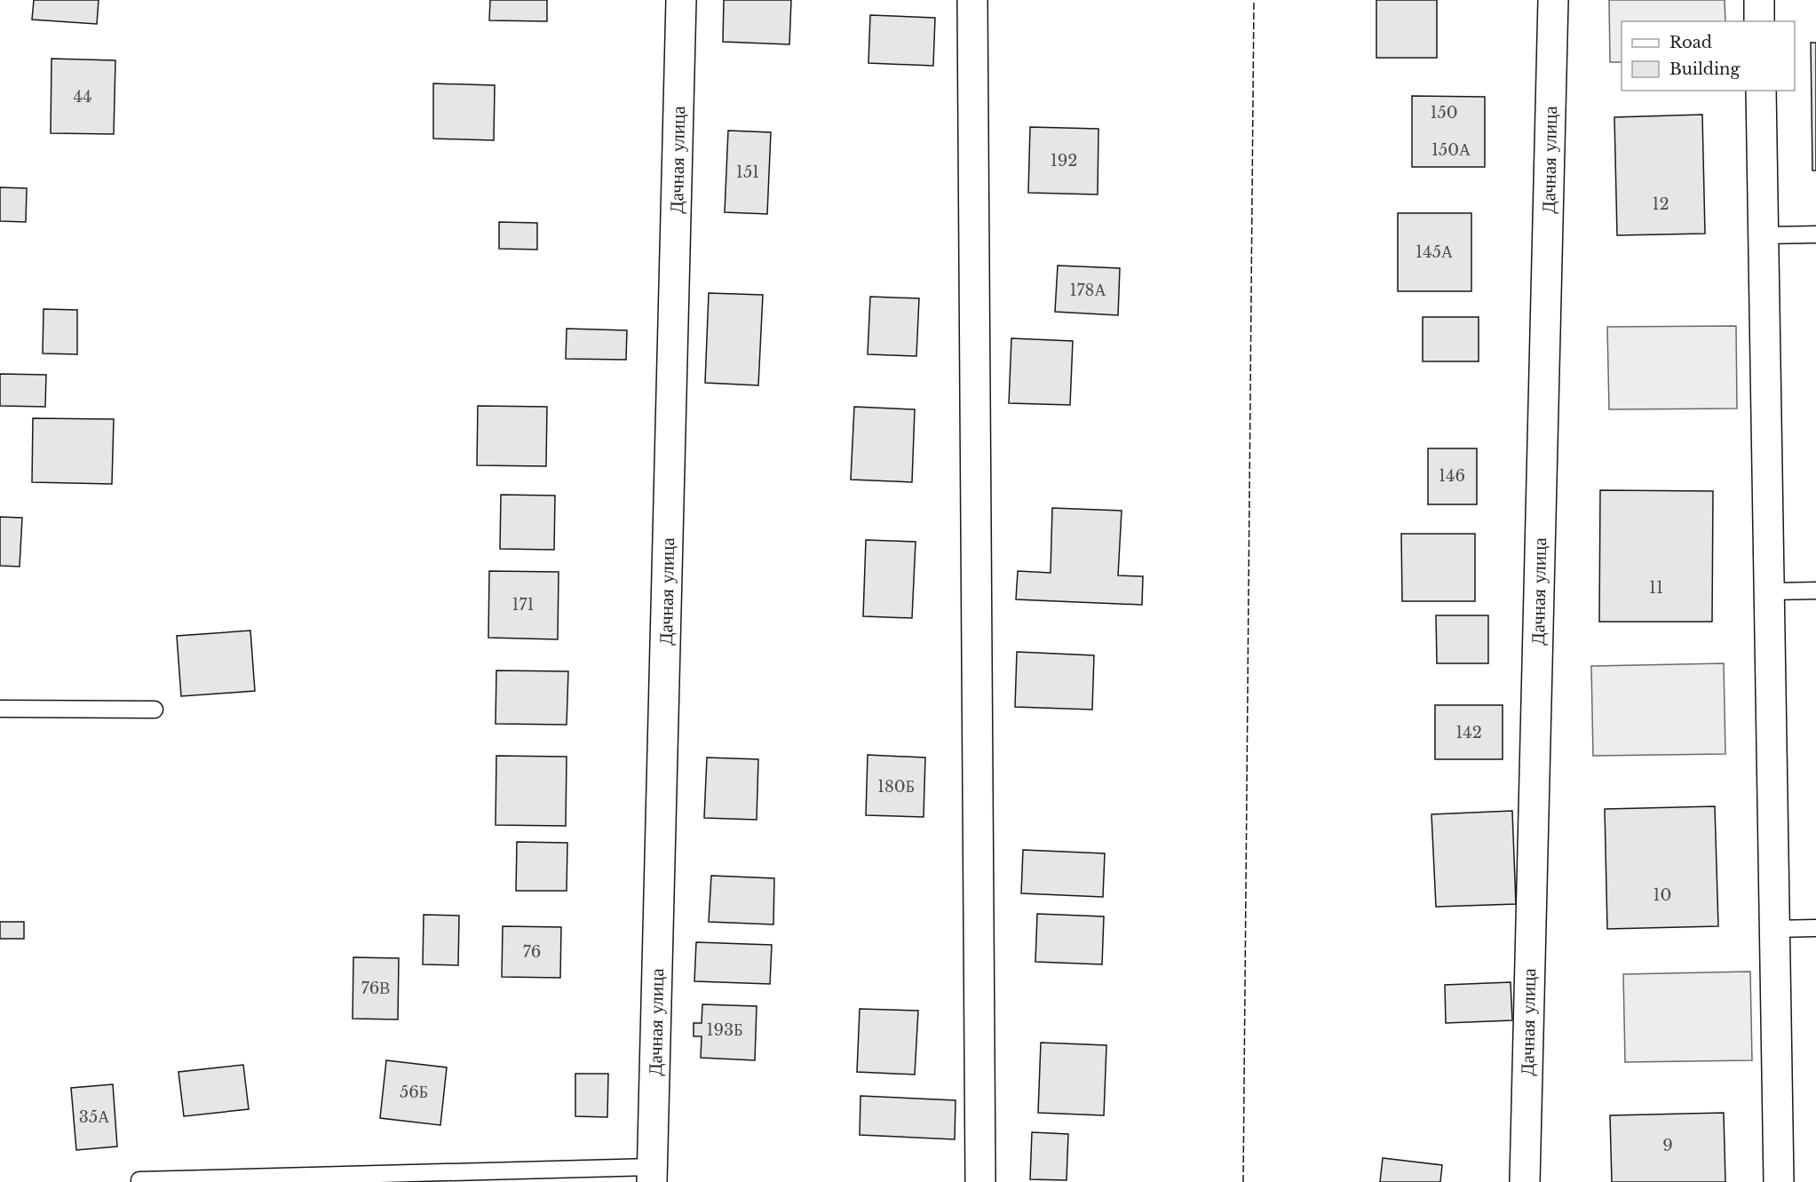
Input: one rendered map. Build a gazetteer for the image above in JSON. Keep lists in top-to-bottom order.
{
  "streets": {
    "street": ["Дачная улица"]
  },
  "house_numbers": [
    "44",
    "150",
    "150А",
    "192",
    "151",
    "12",
    "145А",
    "178А",
    "146",
    "11",
    "171",
    "142",
    "180Б",
    "10",
    "76",
    "76В",
    "193Б",
    "56Б",
    "35А",
    "9"
  ],
  "legend": ["Road", "Building"]
}
